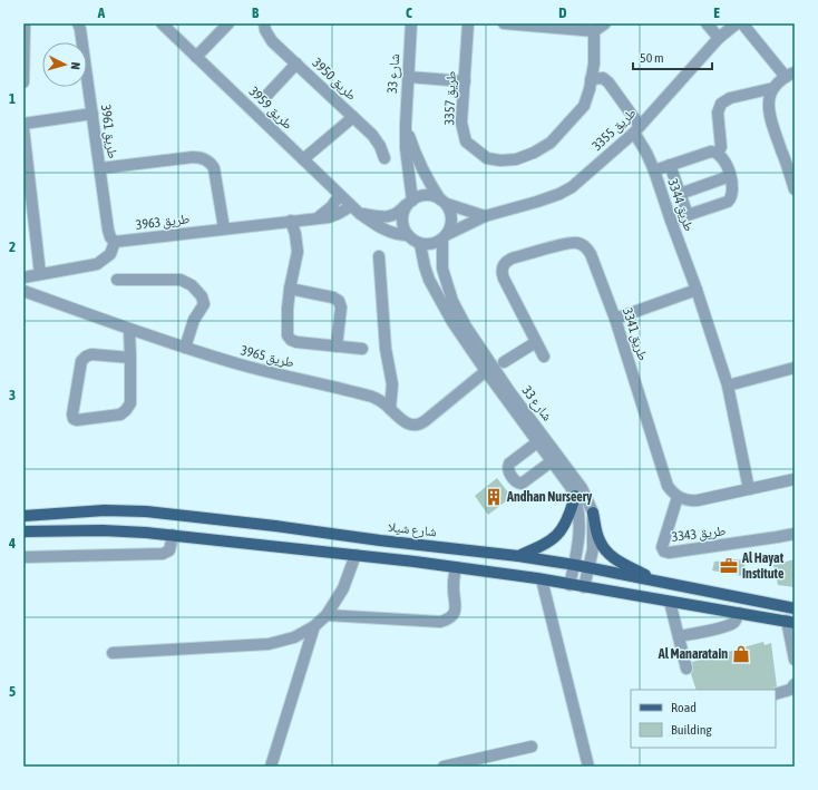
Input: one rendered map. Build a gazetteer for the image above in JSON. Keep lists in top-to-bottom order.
{
  "streets": {
    "main road": ["شارع شيلا"],
    "street": [
      "شارع 33",
      "طريق 3950",
      "طريق 3357",
      "طريق 3959",
      "طريق 3355",
      "طريق 3961",
      "طريق 3344",
      "طريق 3963",
      "طريق 3341",
      "طريق 3965",
      "طريق 3343"
    ]
  },
  "crossings": [
    ["شارع 33", "طريق 3959"],
    ["شارع 33", "طريق 3355"],
    ["شارع 33", "طريق 3965"],
    ["شارع 33", "شارع شيلا"],
    ["طريق 3357", "طريق 3344"],
    ["طريق 3959", "طريق 3355"],
    ["طريق 3959", "طريق 3963"],
    ["طريق 3355", "طريق 3344"],
    ["طريق 3961", "طريق 3963"],
    ["طريق 3341", "طريق 3343"]
  ],
  "places": {
    "building": ["Andhan Nurseery"],
    "office": ["Al Hayat Institute"],
    "shop": ["Al Manaratain"]
  },
  "legend": ["Road", "Building"],
  "scale_bar": "50 m",
  "north": "right",
  "grid": {
    "columns": [
      "A",
      "B",
      "C",
      "D",
      "E"
    ],
    "rows": [
      "1",
      "2",
      "3",
      "4",
      "5"
    ]
  }
}
